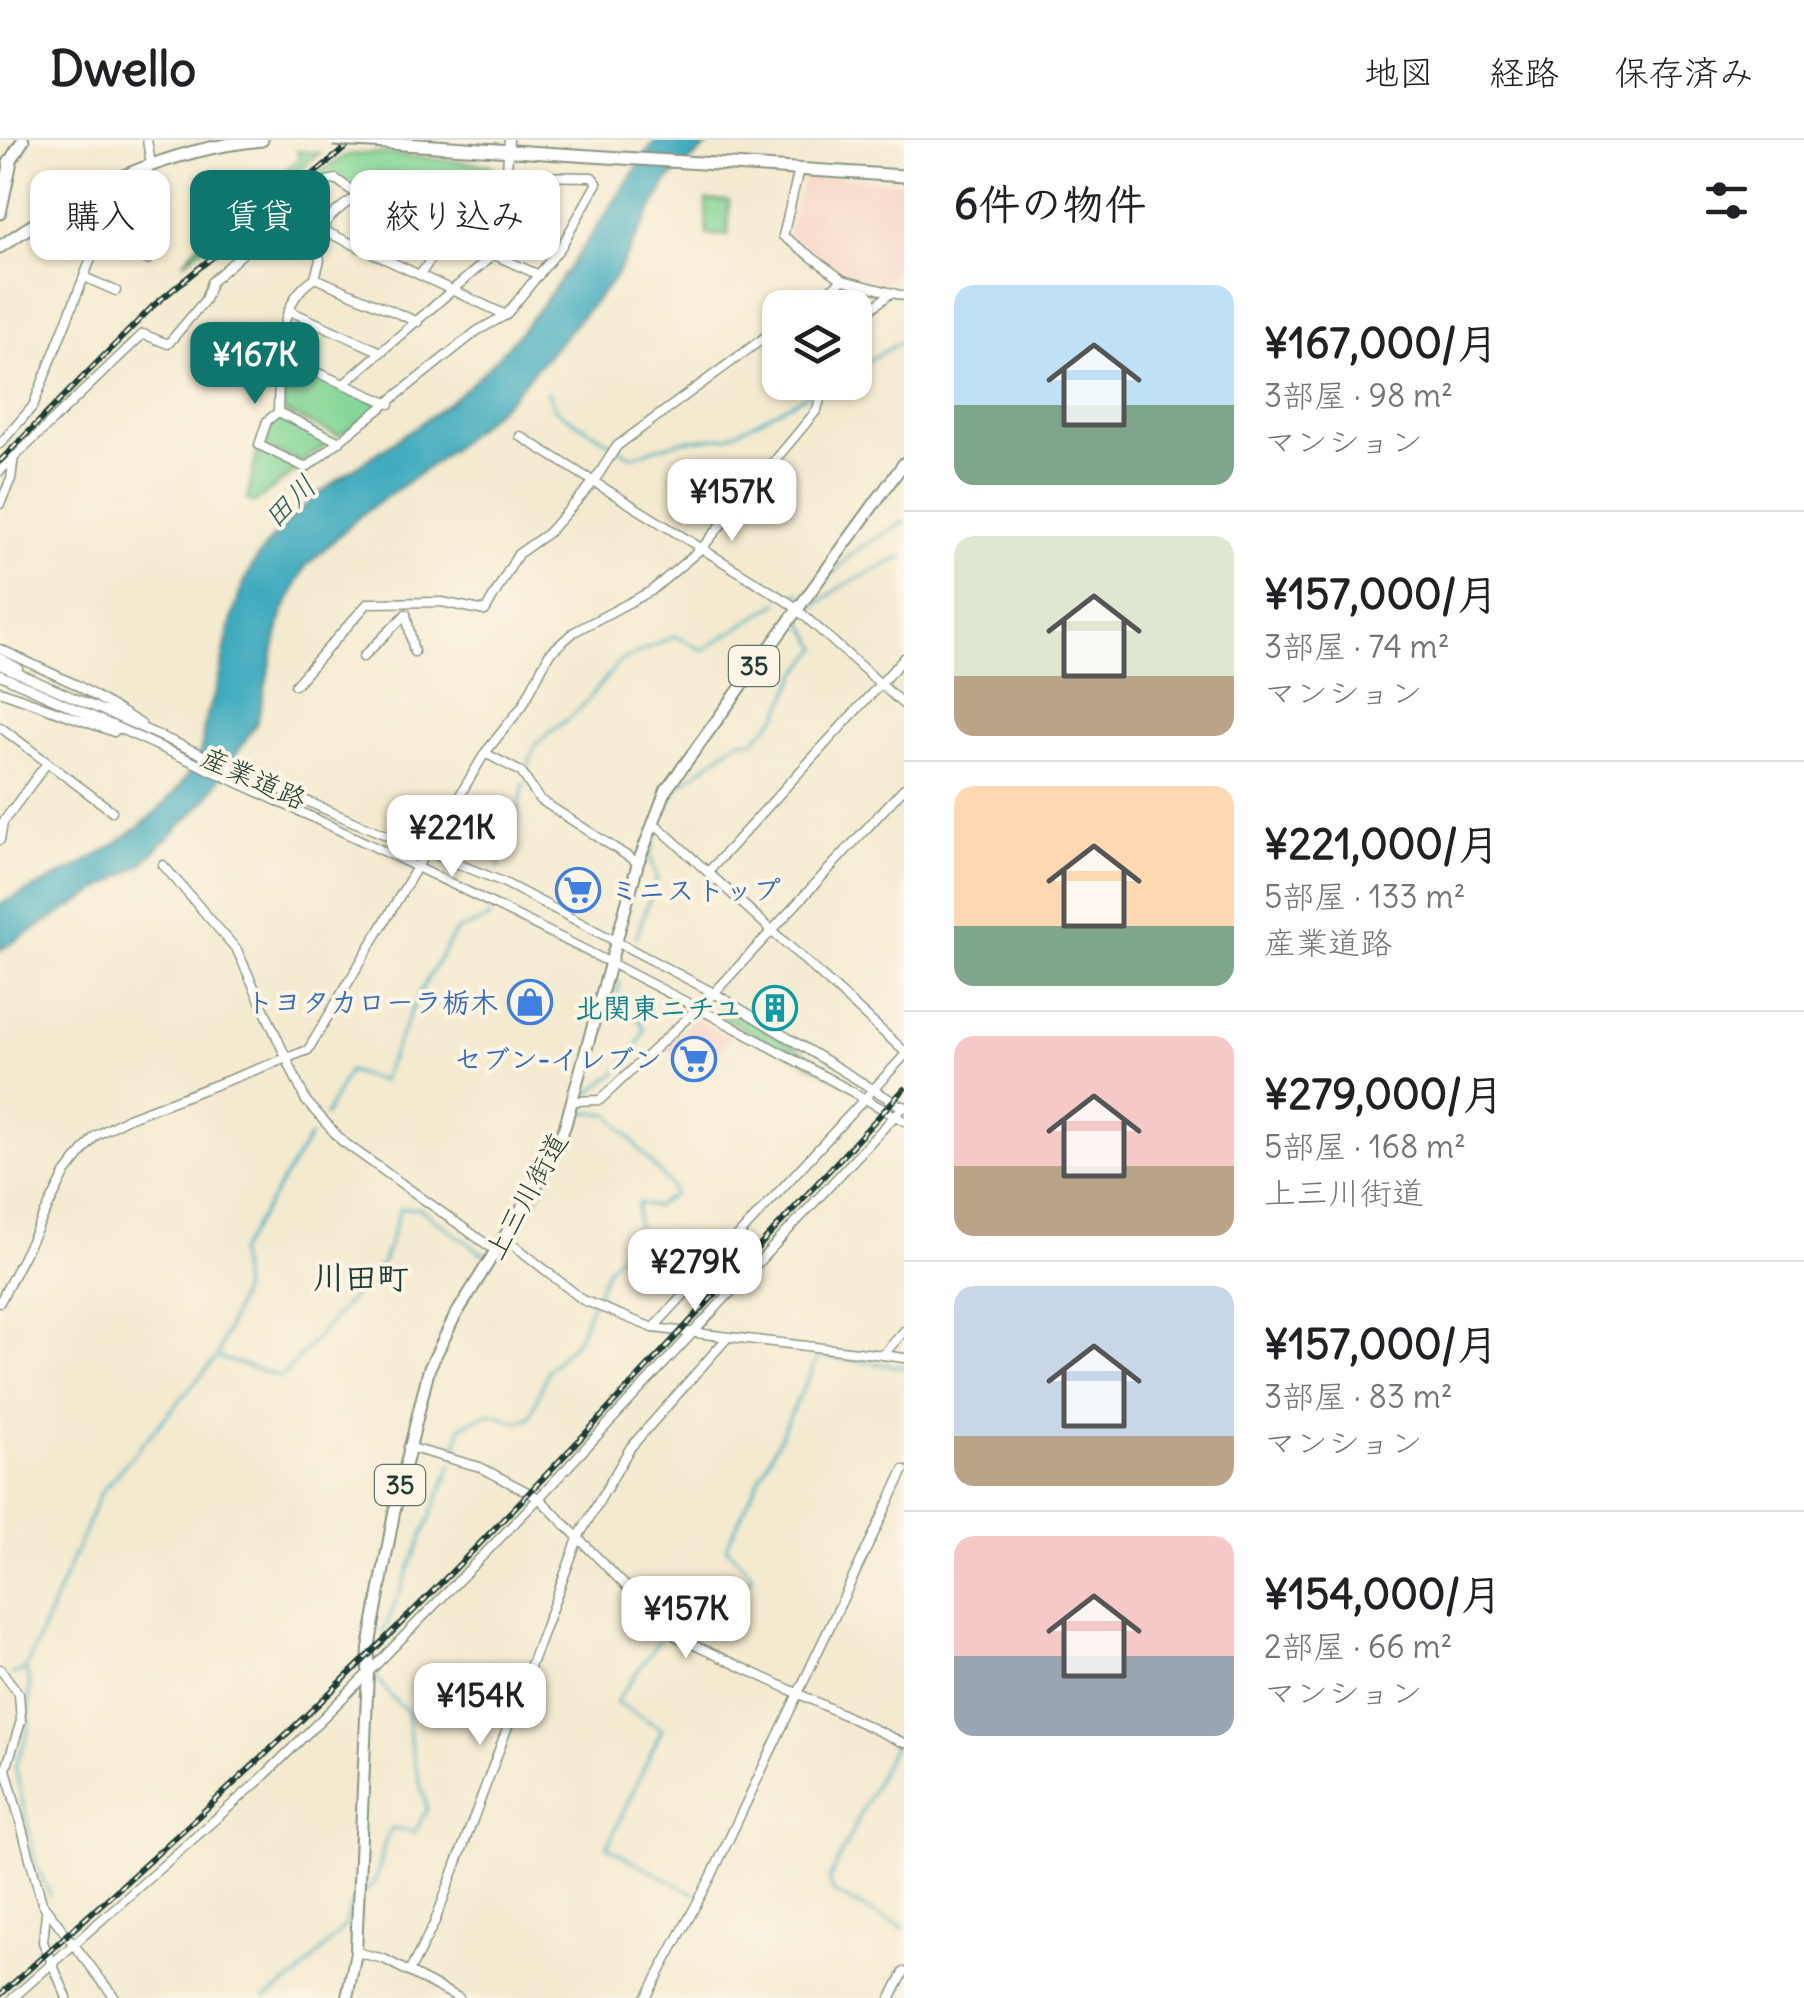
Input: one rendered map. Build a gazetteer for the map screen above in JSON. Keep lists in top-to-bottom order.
{
  "streets": {
    "main road": ["35", "上三川街道"],
    "street": ["産業道路"]
  },
  "crossings": [
    ["産業道路", "上三川街道"]
  ],
  "districts": ["川田町"],
  "water": ["田川"],
  "places": {
    "supermarket": ["ミニストップ", "セブン-イレブン"],
    "shop": ["トヨタカローラ栃木"],
    "building": ["北関東ニチユ"]
  },
  "page": {
    "header": "Dwello",
    "nav": ["地図", "経路", "保存済み"],
    "heading": "6件の物件",
    "chip": ["購入", "賃貸", "絞り込み"],
    "list": [
      {
        "name": "¥167,000/月",
        "note": "3部屋 · 98 m² · マンション"
      },
      {
        "name": "¥157,000/月",
        "note": "3部屋 · 74 m² · マンション"
      },
      {
        "name": "¥221,000/月",
        "note": "5部屋 · 133 m² · 産業道路"
      },
      {
        "name": "¥279,000/月",
        "note": "5部屋 · 168 m² · 上三川街道"
      },
      {
        "name": "¥157,000/月",
        "note": "3部屋 · 83 m² · マンション"
      },
      {
        "name": "¥154,000/月",
        "note": "2部屋 · 66 m² · マンション"
      }
    ],
    "price": [
      "¥167K",
      "¥157K",
      "¥221K",
      "¥279K",
      "¥157K",
      "¥154K"
    ]
  }
}
